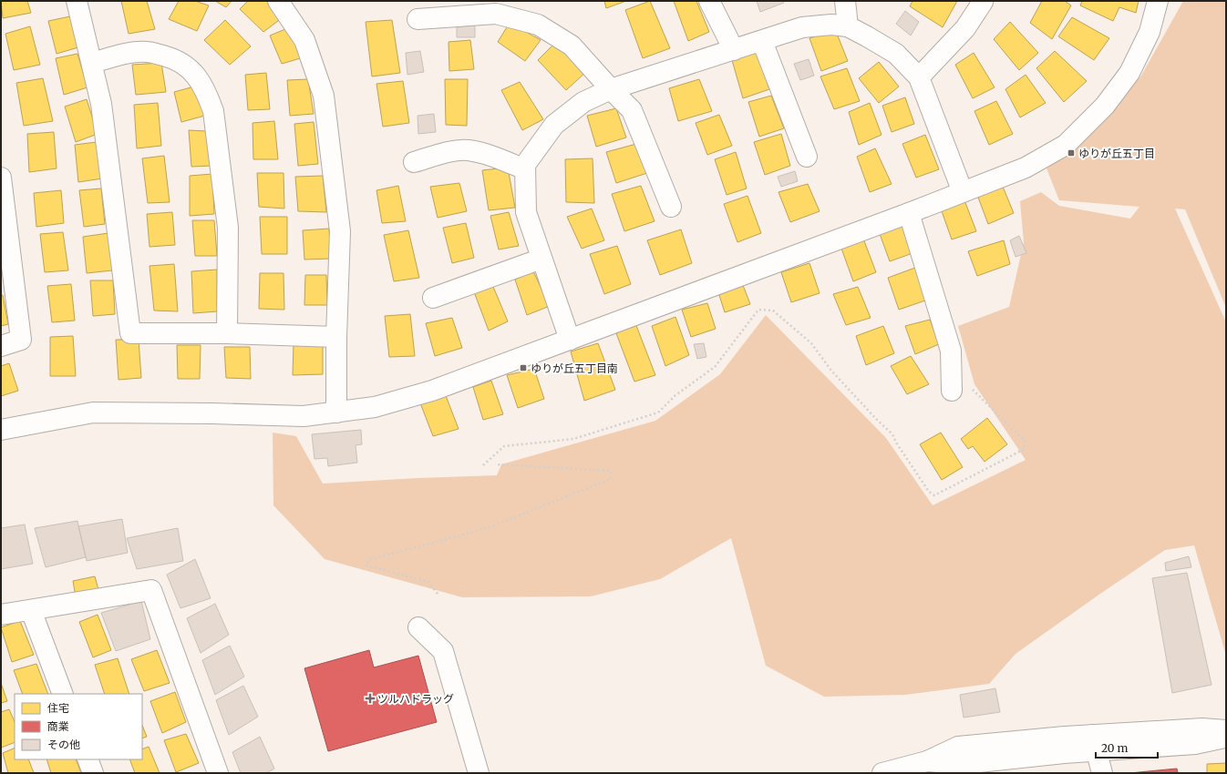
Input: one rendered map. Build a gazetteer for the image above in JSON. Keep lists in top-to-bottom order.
{
  "places": {
    "transit": ["ゆりが丘五丁目", "ゆりが丘五丁目南"],
    "health": ["ツルハドラッグ"]
  },
  "legend": ["住宅", "商業", "その他"],
  "scale_bar": "20 m"
}
